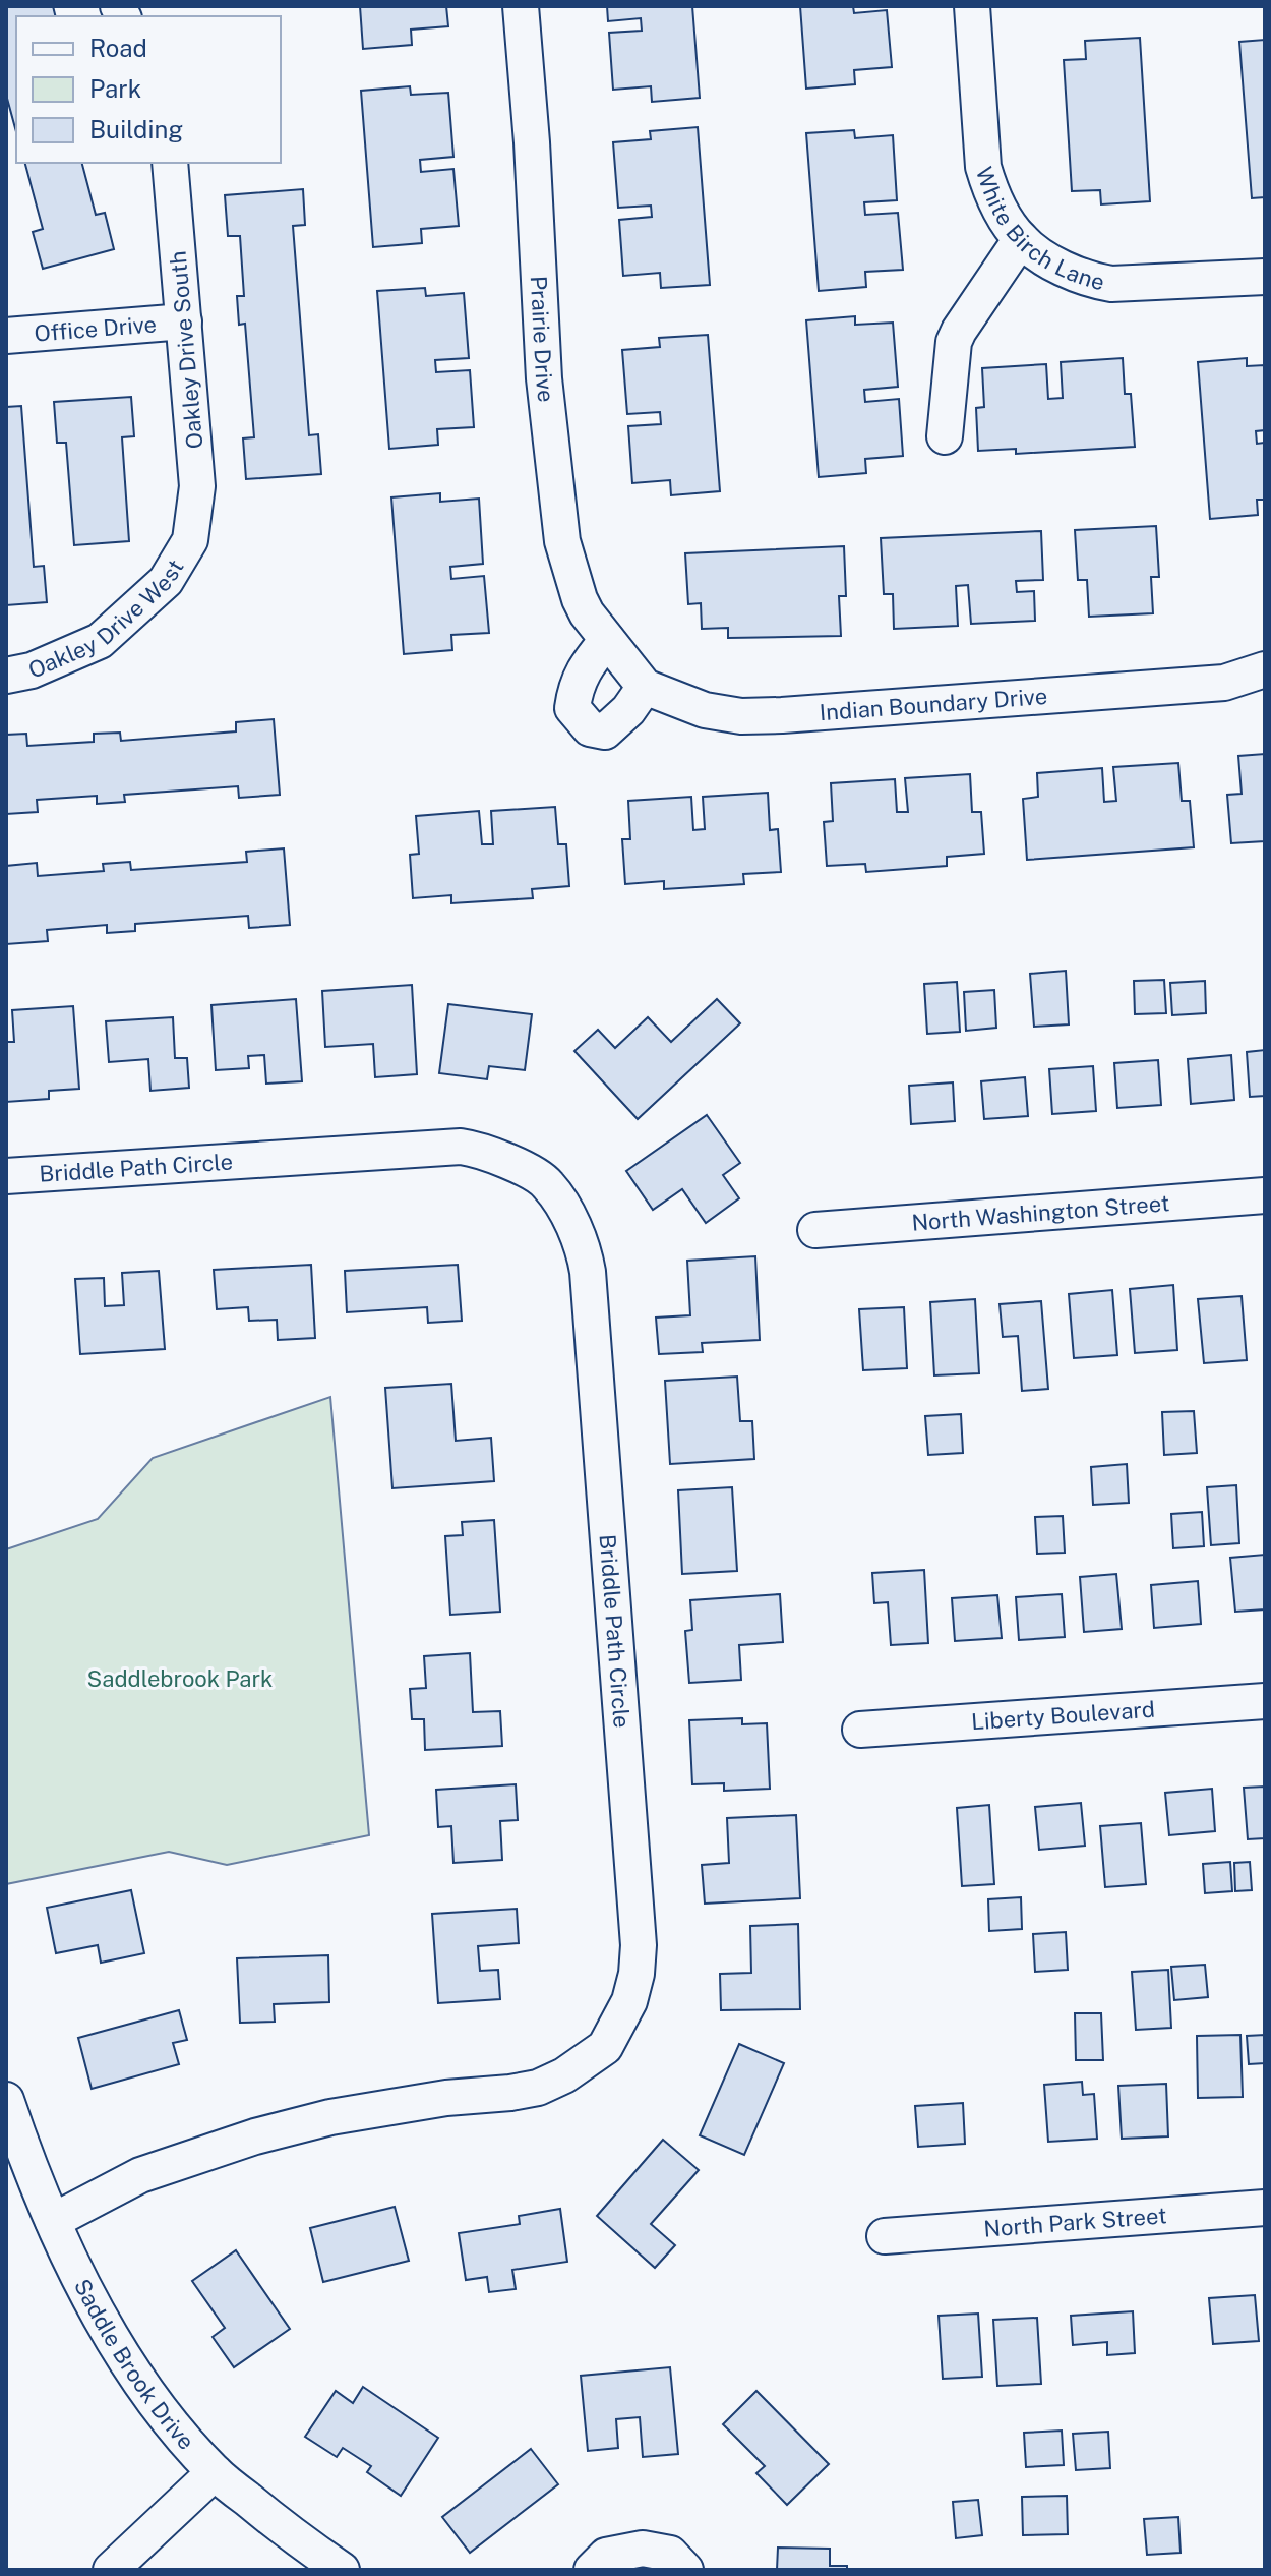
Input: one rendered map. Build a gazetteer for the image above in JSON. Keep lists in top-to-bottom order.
{
  "streets": {
    "street": [
      "White Birch Lane",
      "Office Drive",
      "Prairie Drive",
      "Oakley Drive South",
      "Oakley Drive West",
      "Indian Boundary Drive",
      "Briddle Path Circle",
      "North Washington Street",
      "Liberty Boulevard",
      "North Park Street",
      "Saddle Brook Drive"
    ]
  },
  "crossings": [
    ["Office Drive", "Oakley Drive South"],
    ["Prairie Drive", "Indian Boundary Drive"],
    ["Oakley Drive South", "Oakley Drive West"],
    ["Briddle Path Circle", "Saddle Brook Drive"]
  ],
  "parks": ["Saddlebrook Park"],
  "legend": ["Road", "Park", "Building"]
}
